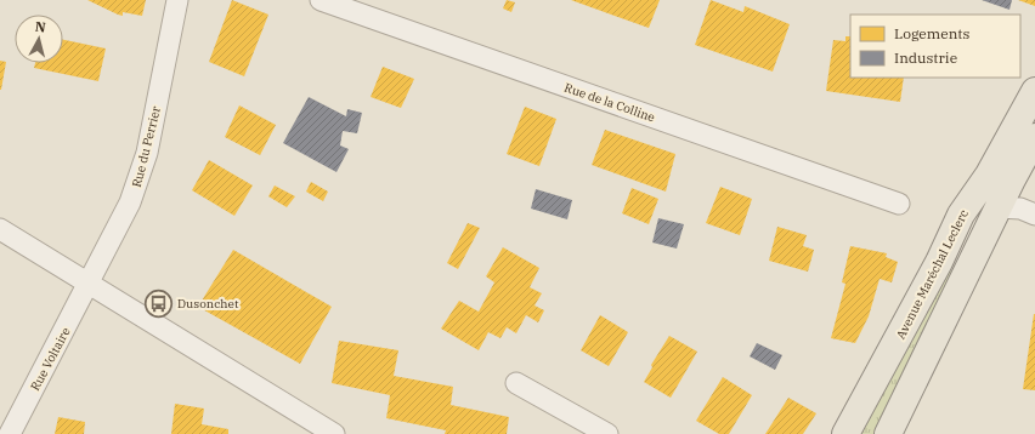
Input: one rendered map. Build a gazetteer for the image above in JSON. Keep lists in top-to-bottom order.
{
  "streets": {
    "main road": ["Avenue Maréchal Leclerc"],
    "street": ["Rue de la Colline", "Rue du Perrier", "Rue Voltaire"]
  },
  "crossings": [
    ["Rue du Perrier", "Rue Voltaire"]
  ],
  "places": {
    "bus stop": ["Dusonchet"]
  },
  "legend": ["Logements", "Industrie"],
  "north": "top"
}
